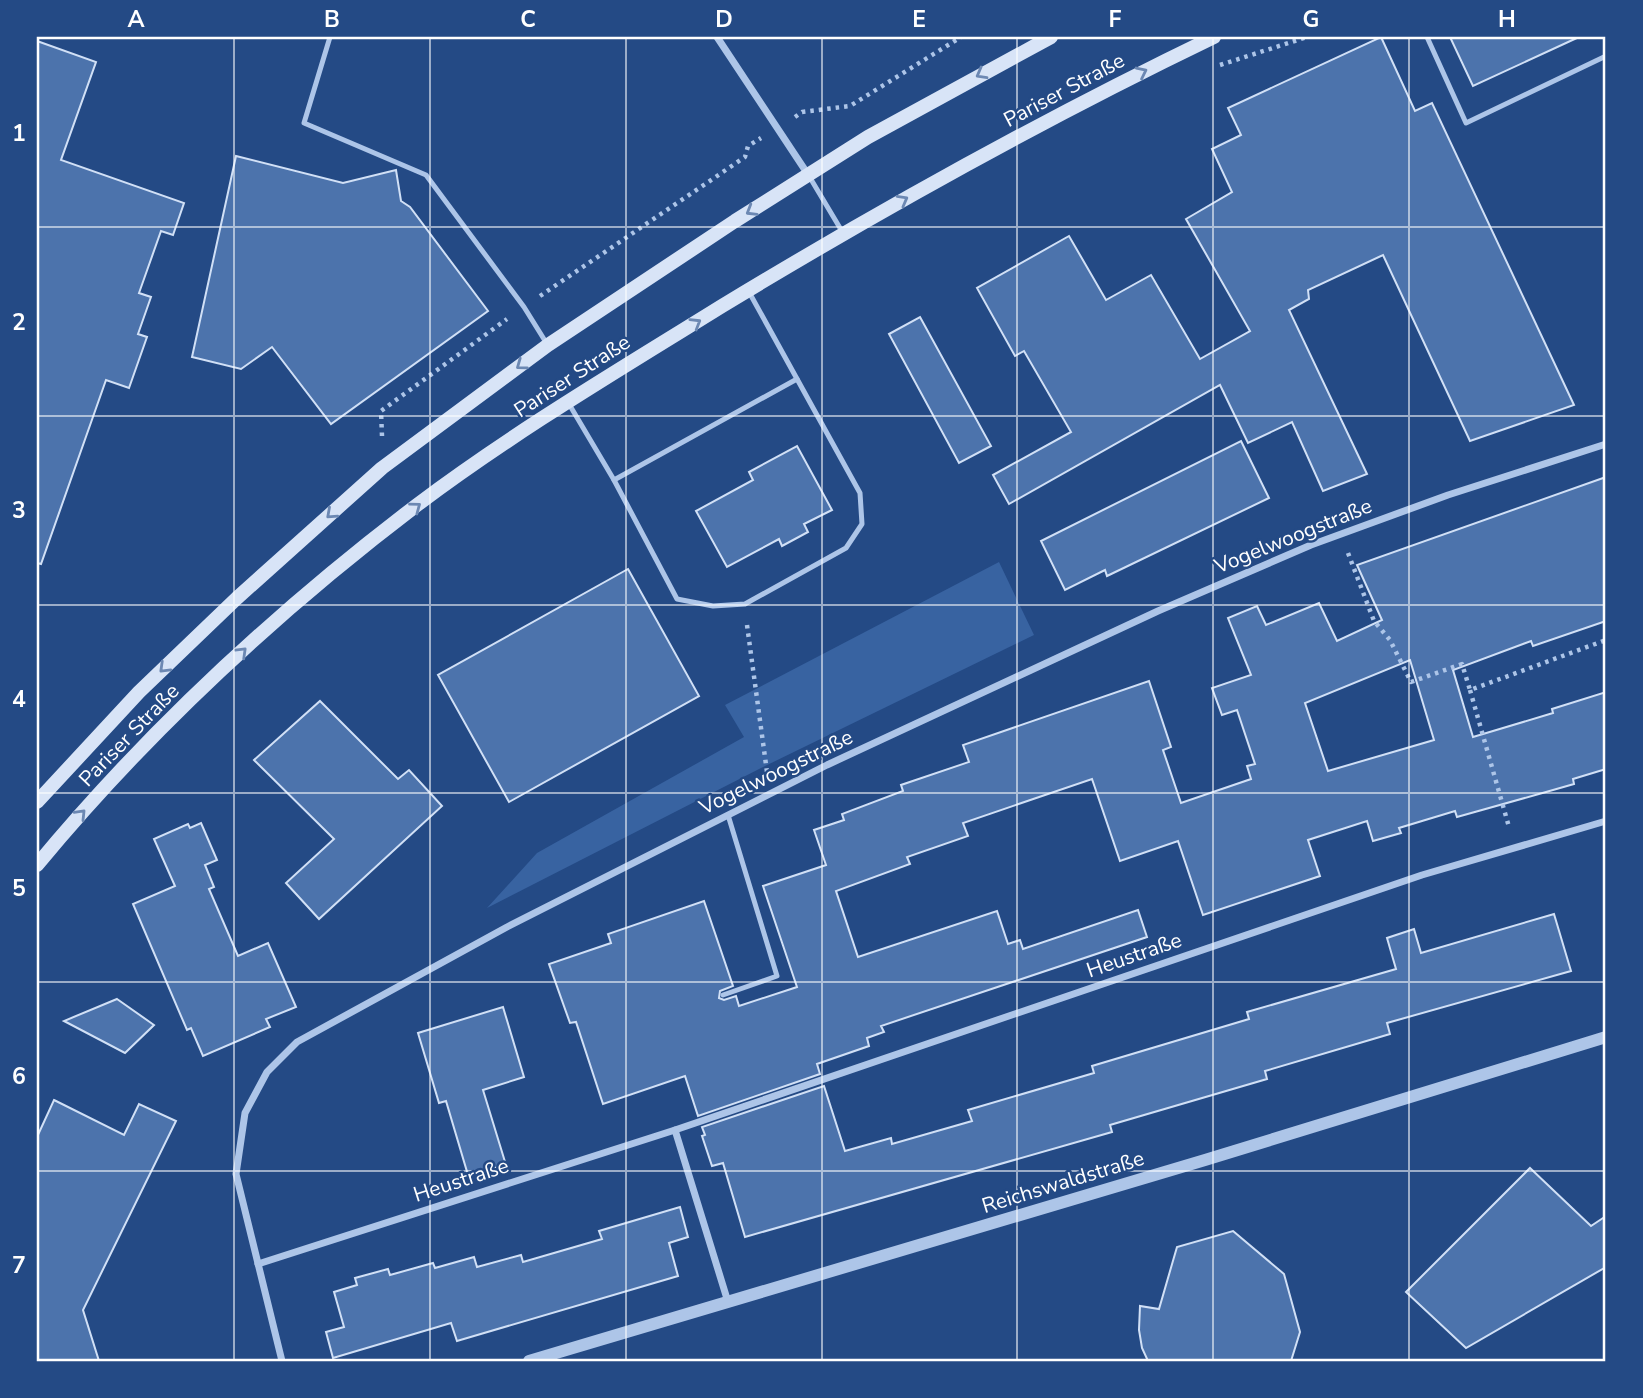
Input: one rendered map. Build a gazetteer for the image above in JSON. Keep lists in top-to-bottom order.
{
  "streets": {
    "main road": ["Pariser Straße"],
    "street": ["Vogelwoogstraße", "Heustraße", "Reichswaldstraße"]
  },
  "crossings": [
    ["Vogelwoogstraße", "Heustraße"]
  ],
  "grid": {
    "columns": [
      "A",
      "B",
      "C",
      "D",
      "E",
      "F",
      "G",
      "H"
    ],
    "rows": [
      "1",
      "2",
      "3",
      "4",
      "5",
      "6",
      "7"
    ]
  }
}
